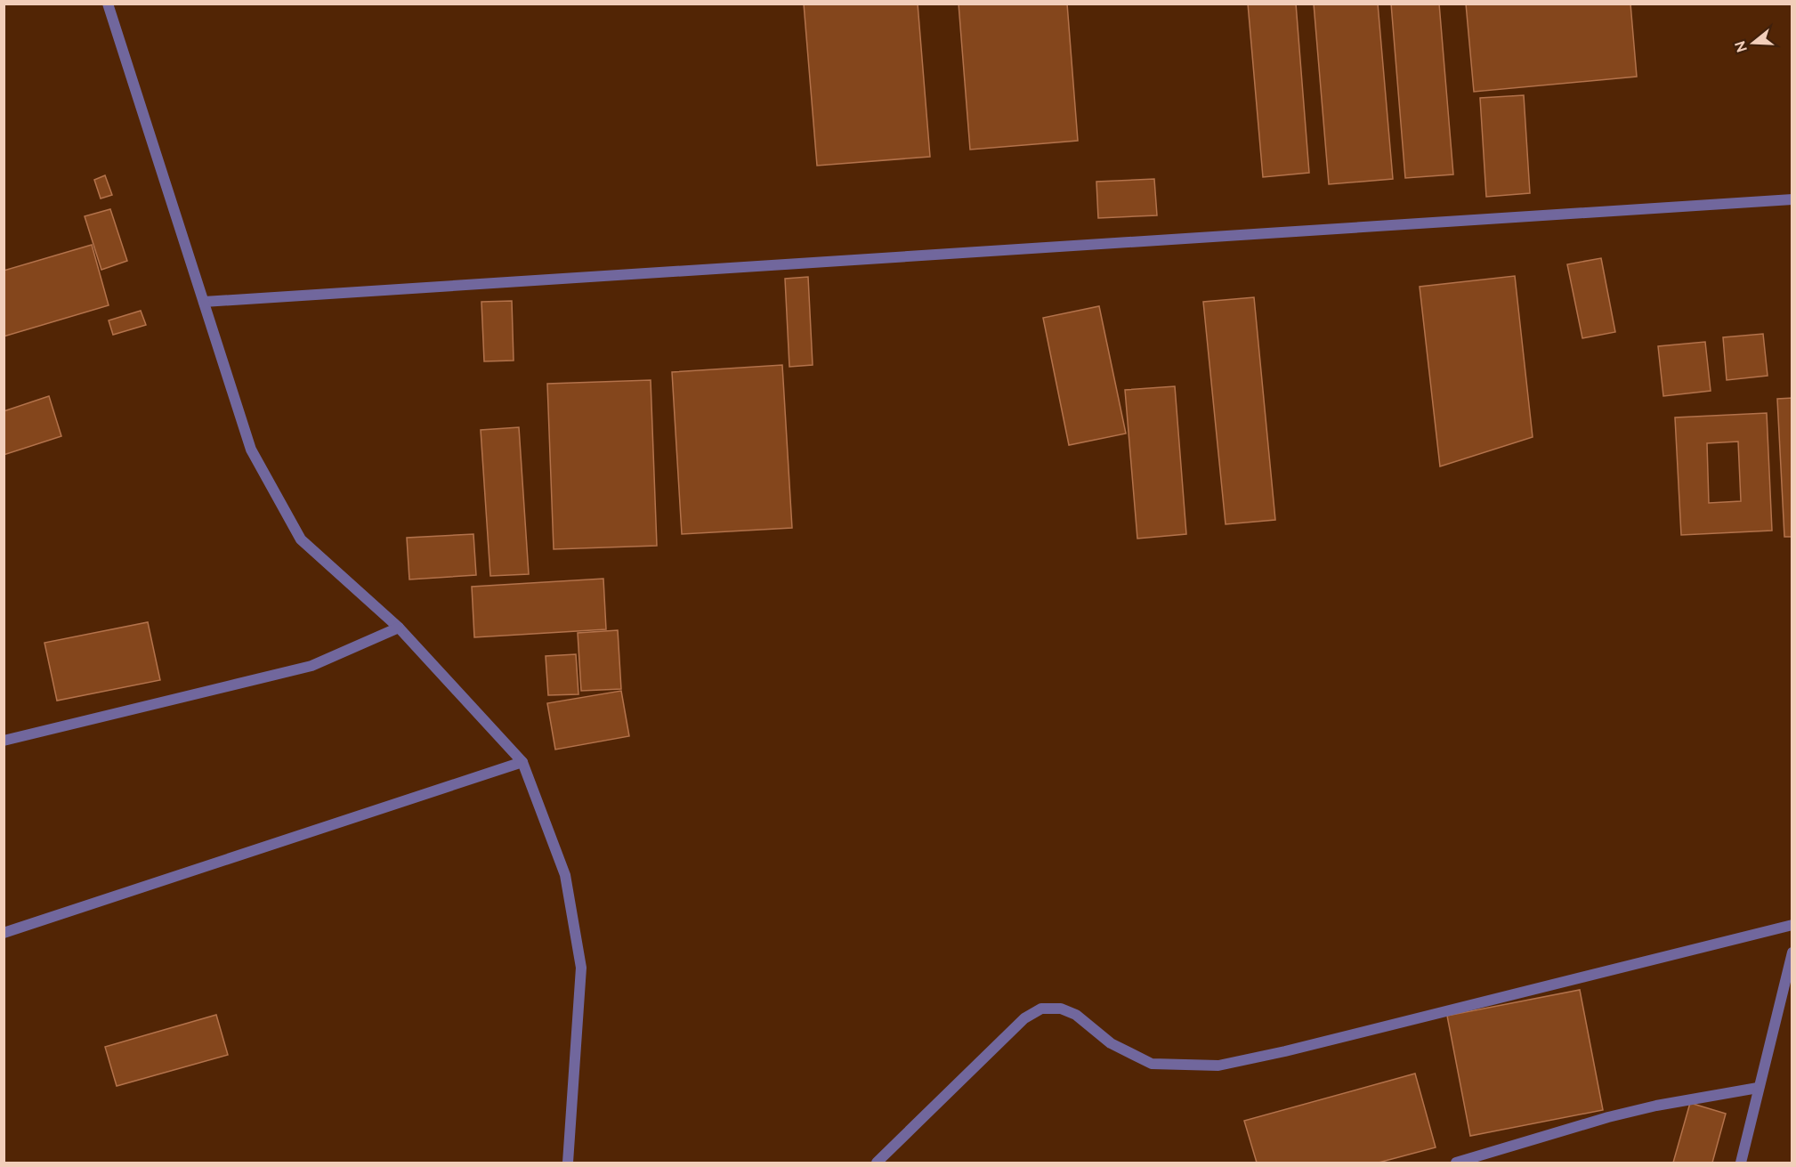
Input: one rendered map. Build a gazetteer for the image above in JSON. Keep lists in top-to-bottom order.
{
  "north": "left"
}
